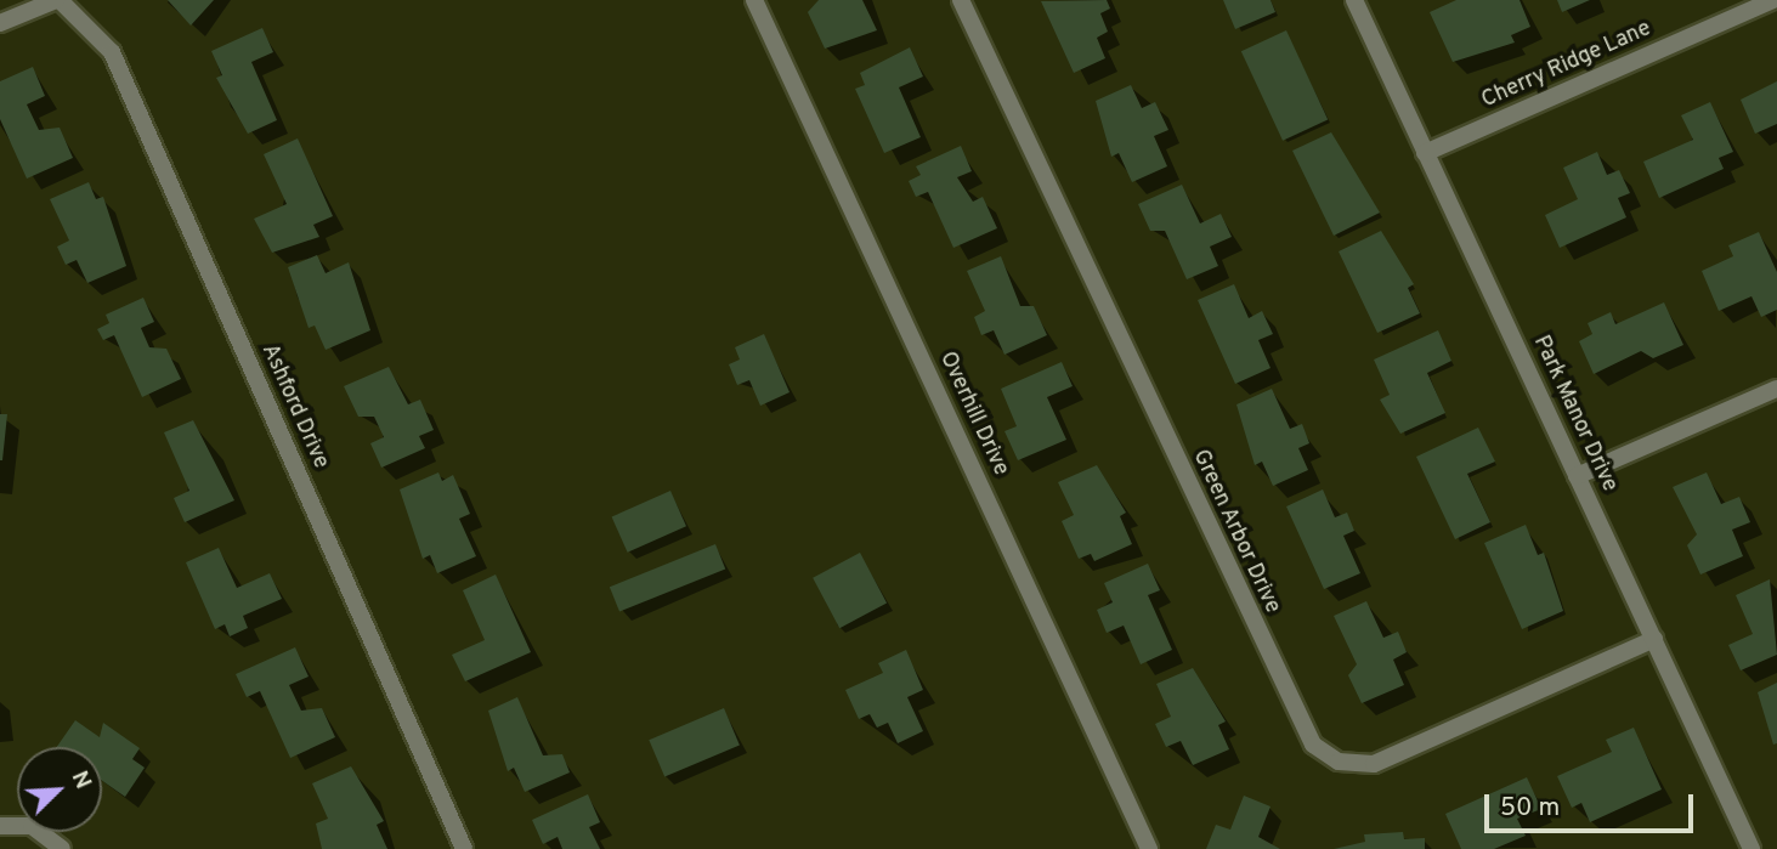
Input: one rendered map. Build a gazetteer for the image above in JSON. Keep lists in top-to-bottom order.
{
  "streets": {
    "street": [
      "Cherry Ridge Lane",
      "Ashford Drive",
      "Overhill Drive",
      "Park Manor Drive",
      "Green Arbor Drive"
    ]
  },
  "crossings": [
    ["Cherry Ridge Lane", "Park Manor Drive"],
    ["Park Manor Drive", "Green Arbor Drive"]
  ],
  "scale_bar": "50 m",
  "north": "top right"
}
